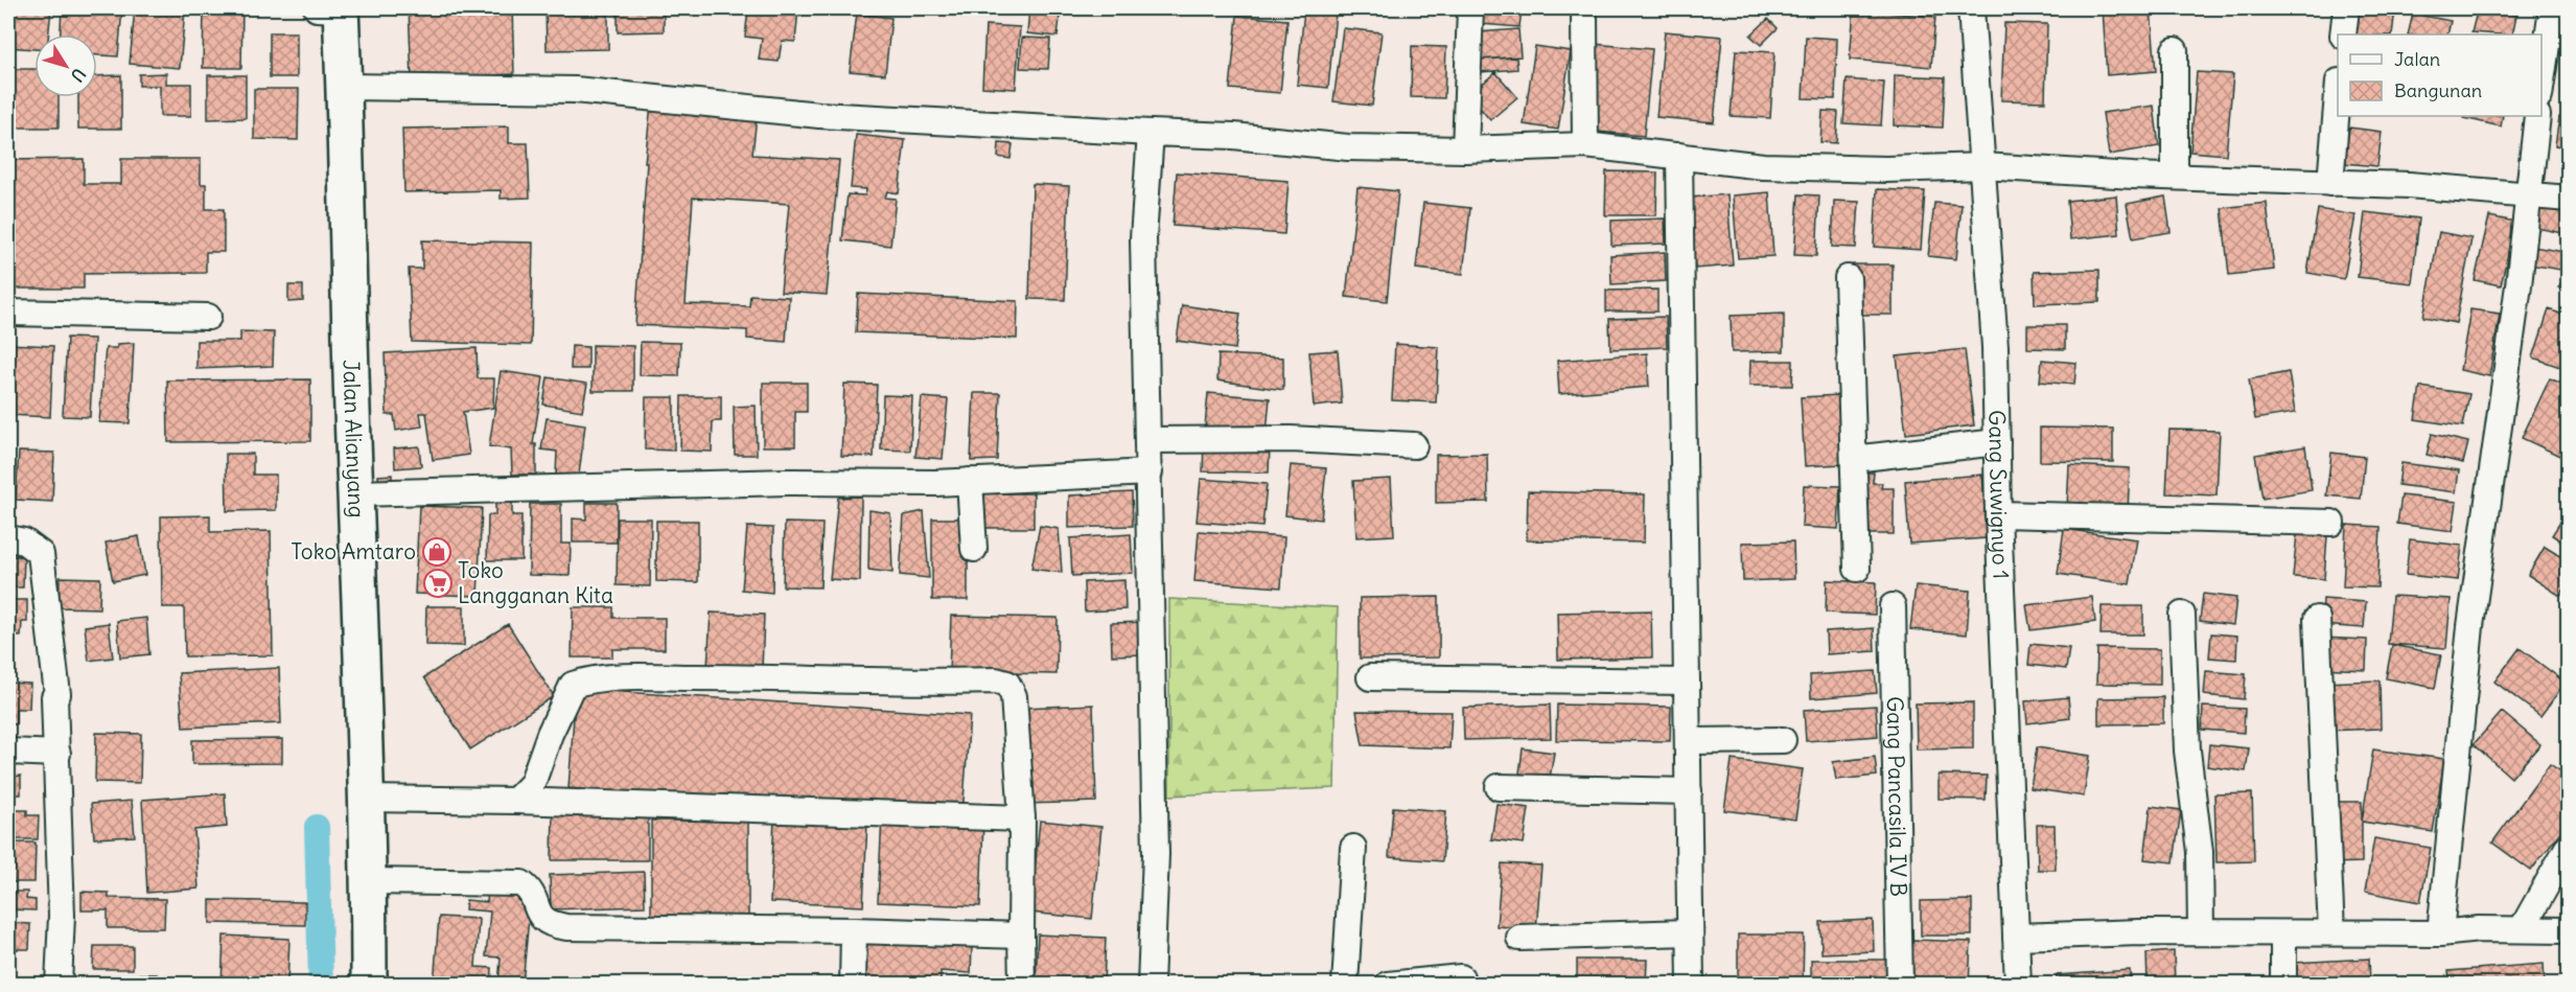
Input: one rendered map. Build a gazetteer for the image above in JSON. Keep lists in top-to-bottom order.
{
  "streets": {
    "street": ["Jalan Alianyang", "Gang Suwignyo 1", "Gang Pancasila IV B"]
  },
  "places": {
    "shop": ["Toko Amtaro"],
    "supermarket": ["Toko Langganan Kita"]
  },
  "legend": ["Jalan", "Bangunan"],
  "north": "bottom right"
}
